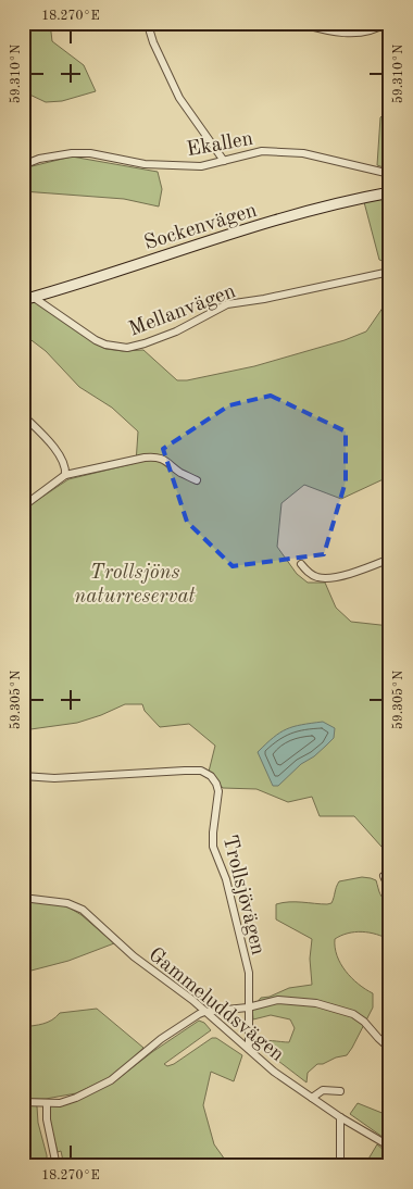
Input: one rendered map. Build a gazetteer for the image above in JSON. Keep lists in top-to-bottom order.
{
  "streets": {
    "street": [
      "Ekallen",
      "Sockenvägen",
      "Mellanvägen",
      "Trollsjövägen",
      "Gammeluddsvägen"
    ]
  },
  "crossings": [
    ["Sockenvägen", "Mellanvägen"],
    ["Trollsjövägen", "Gammeluddsvägen"]
  ],
  "parks": ["Trollsjöns naturreservat"],
  "coordinates": ["18.270°E", "59.310°N", "59.305°N"]
}
